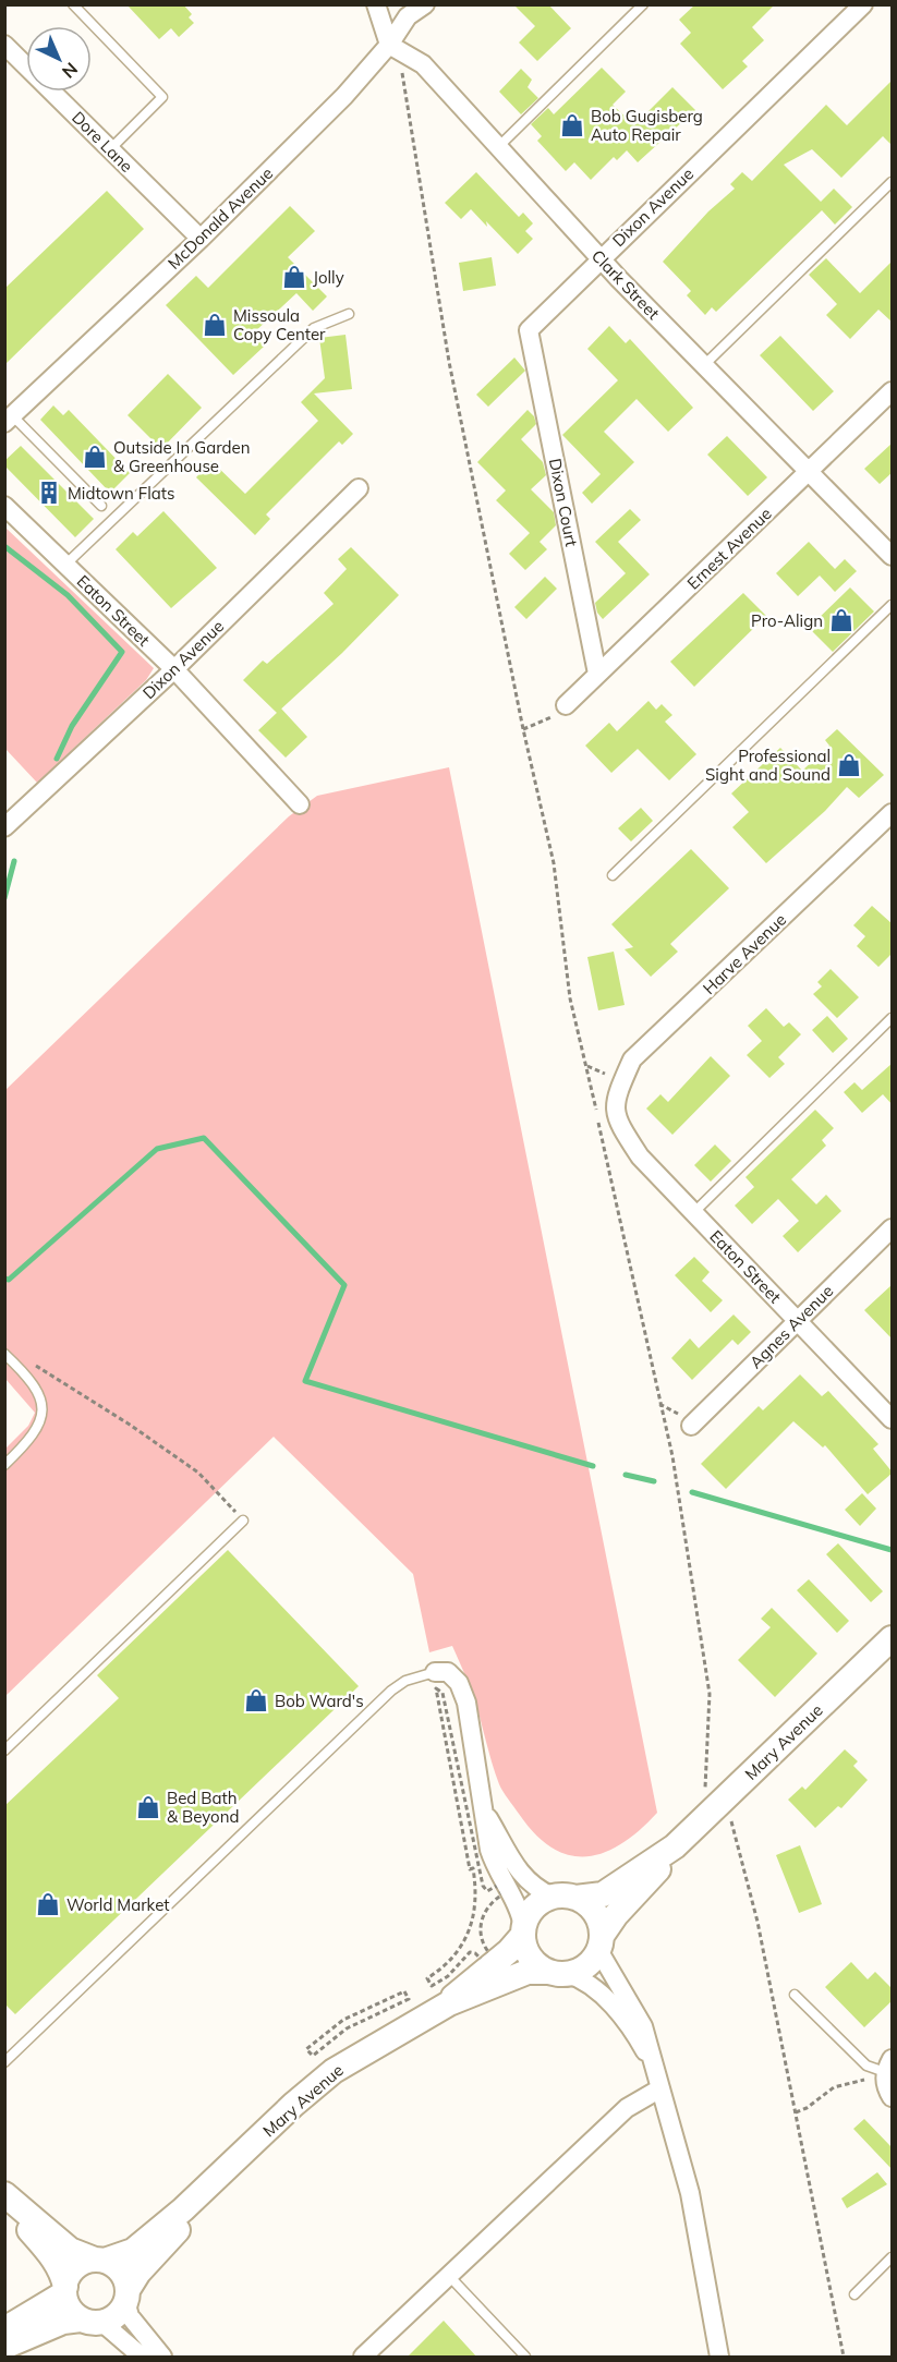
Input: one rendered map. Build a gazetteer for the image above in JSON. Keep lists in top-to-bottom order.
{
  "streets": {
    "street": [
      "Dore Lane",
      "Dixon Avenue",
      "McDonald Avenue",
      "Clark Street",
      "Dixon Court",
      "Ernest Avenue",
      "Eaton Street",
      "Harve Avenue",
      "Agnes Avenue",
      "Mary Avenue"
    ]
  },
  "crossings": [
    ["Dore Lane", "McDonald Avenue"],
    ["Dixon Avenue", "Clark Street"],
    ["Dixon Avenue", "Dixon Court"],
    ["Dixon Avenue", "Eaton Street"],
    ["McDonald Avenue", "Clark Street"],
    ["Clark Street", "Ernest Avenue"],
    ["Dixon Court", "Ernest Avenue"],
    ["Eaton Street", "Harve Avenue"],
    ["Eaton Street", "Agnes Avenue"]
  ],
  "places": {
    "shop": [
      "Bob Gugisberg Auto Repair",
      "Jolly",
      "Missoula Copy Center",
      "Outside In Garden & Greenhouse",
      "Pro-Align",
      "Professional Sight and Sound",
      "Bob Ward's",
      "Bed Bath & Beyond",
      "World Market"
    ],
    "building": ["Midtown Flats"]
  },
  "north": "bottom right"
}
